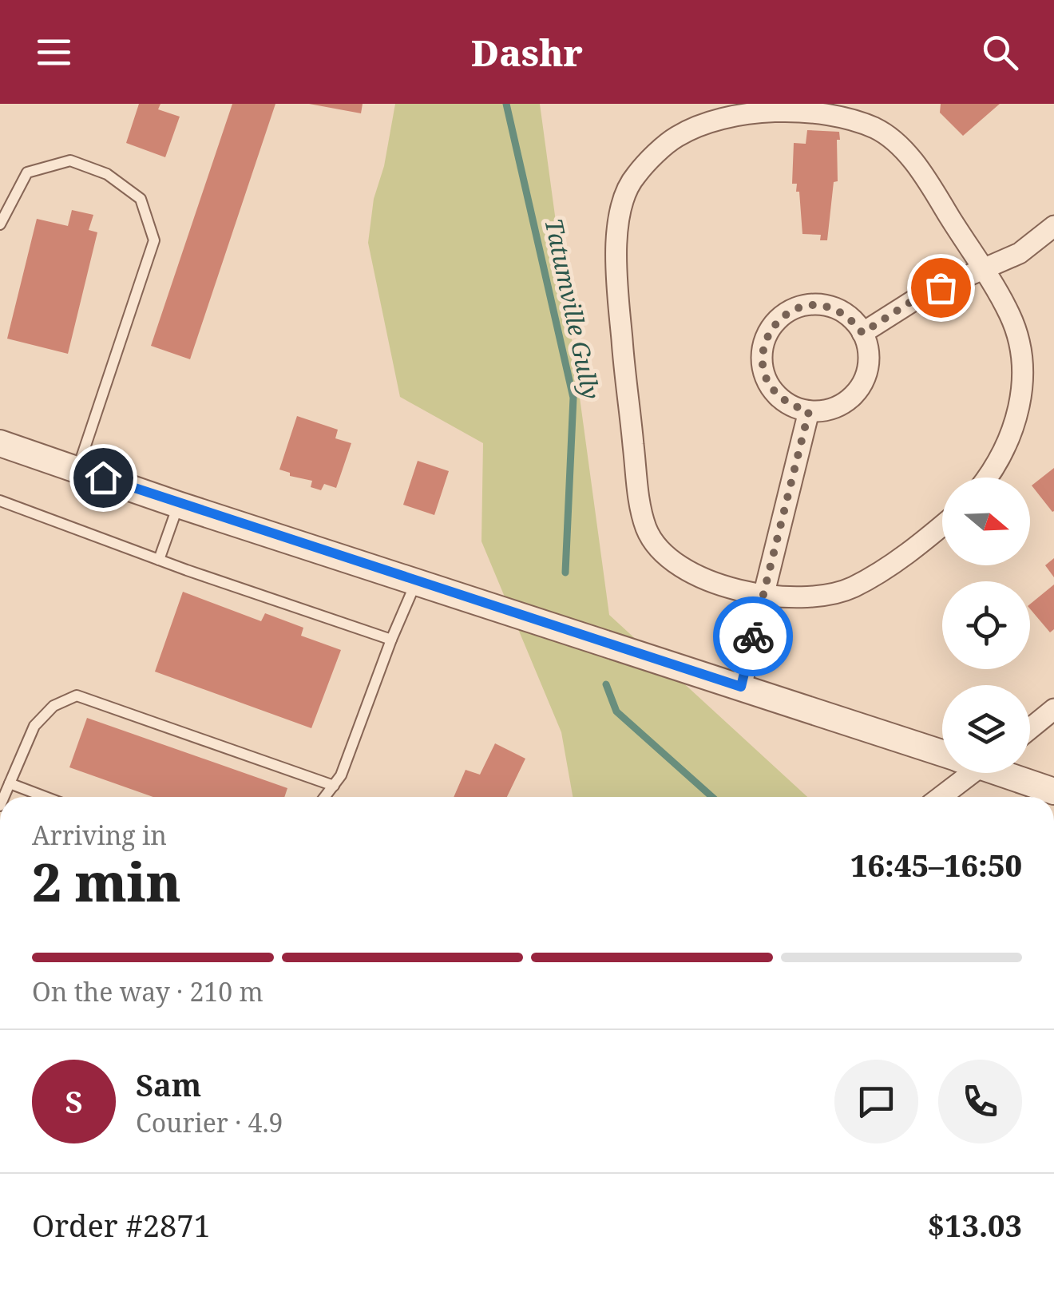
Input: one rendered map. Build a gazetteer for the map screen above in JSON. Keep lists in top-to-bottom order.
{
  "water": ["Tatumville Gully"],
  "north": "right",
  "page": {
    "header": "Dashr",
    "heading": ["2 min", "Arriving in", "16:45–16:50"],
    "panel": [
      "Sam",
      "Courier · 4.9",
      "Order #2871",
      "$13.03"
    ],
    "bar": "On the way · 210 m",
    "round": "S"
  }
}
